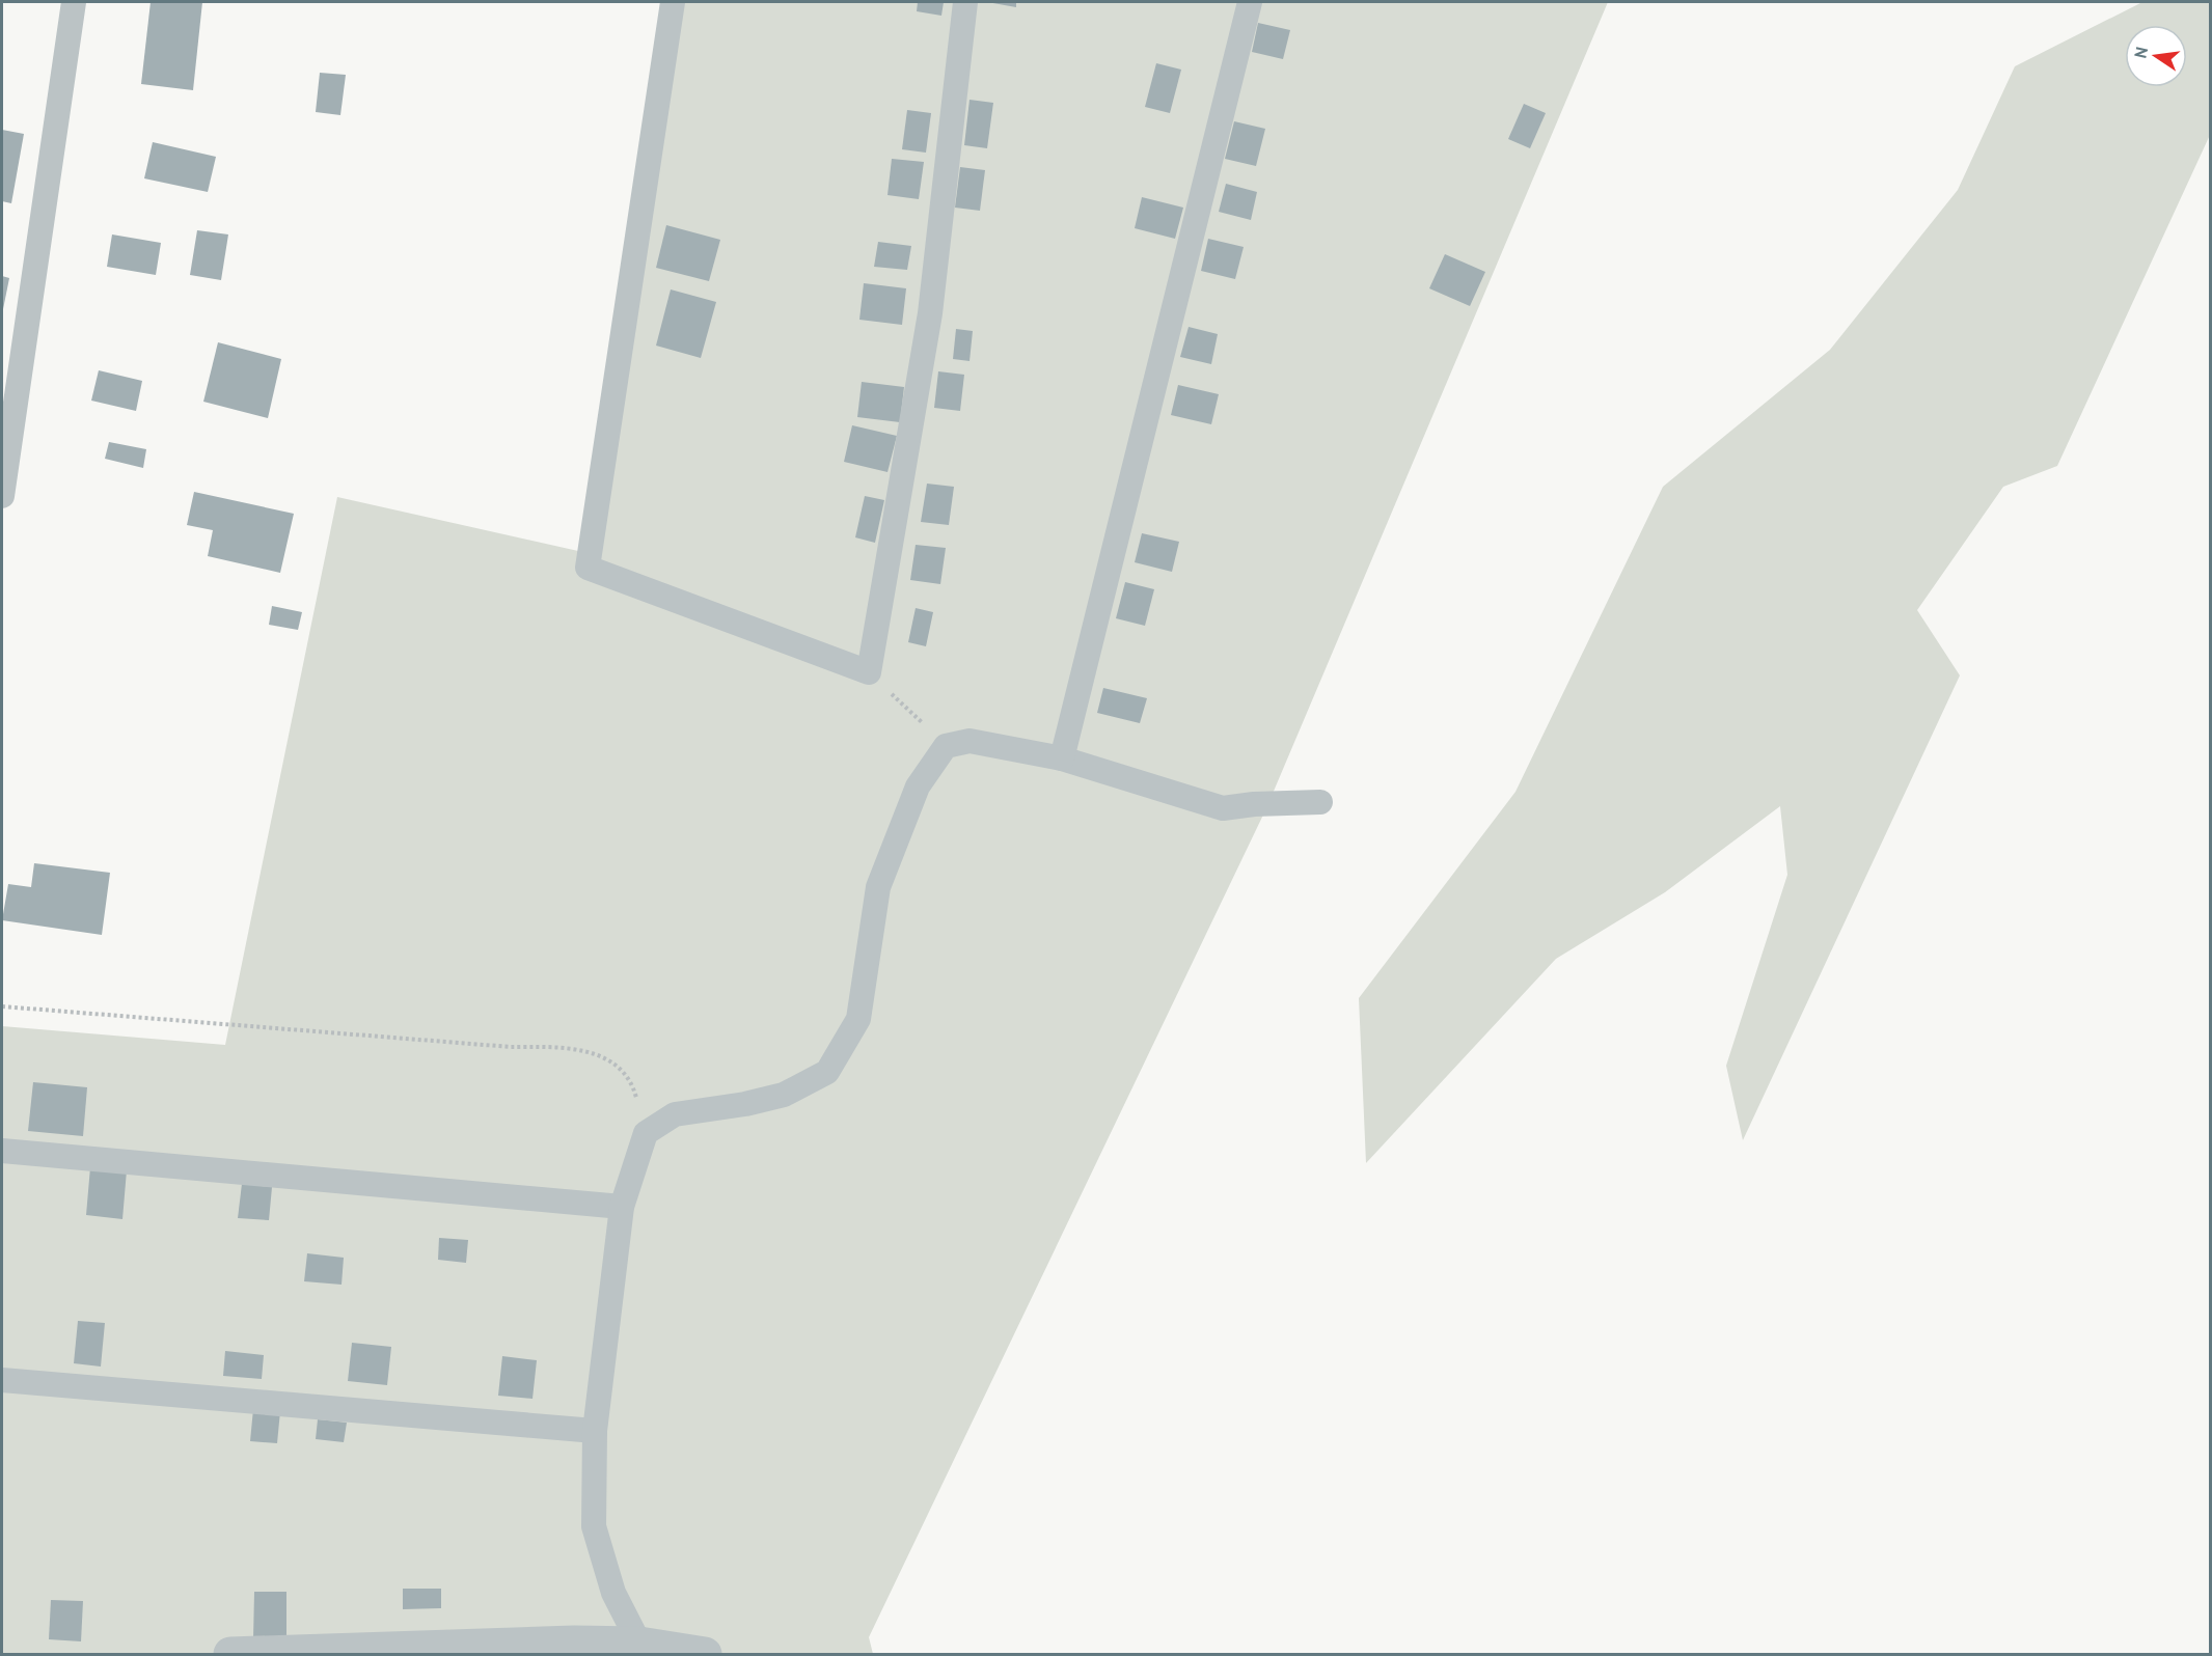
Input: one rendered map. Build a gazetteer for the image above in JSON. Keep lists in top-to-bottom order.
{
  "north": "left"
}
